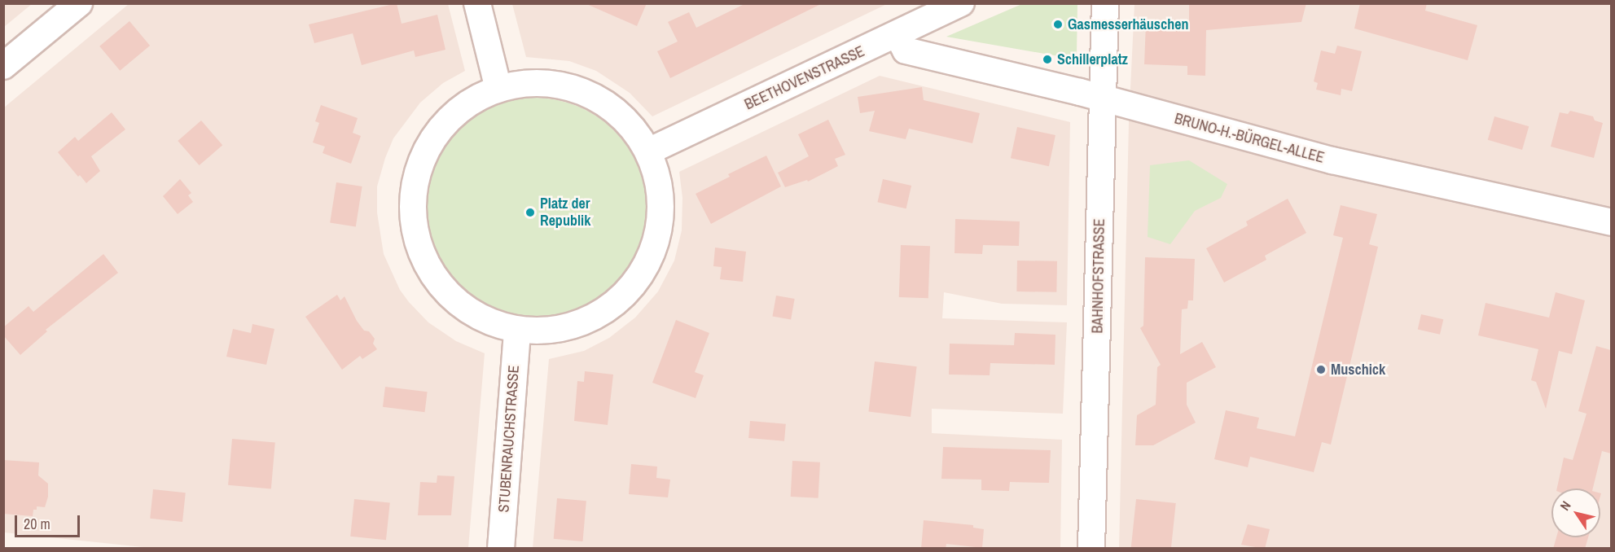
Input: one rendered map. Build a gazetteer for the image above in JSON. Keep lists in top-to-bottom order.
{
  "streets": {
    "street": [
      "BEETHOVENSTRASSE",
      "BRUNO-H.-BÜRGEL-ALLEE",
      "BAHNHOFSTRASSE",
      "STUBENRAUCHSTRASSE"
    ]
  },
  "crossings": [
    ["BEETHOVENSTRASSE", "BRUNO-H.-BÜRGEL-ALLEE"],
    ["BRUNO-H.-BÜRGEL-ALLEE", "BAHNHOFSTRASSE"]
  ],
  "places": [
    "Gasmesserhäuschen",
    "Schillerplatz",
    "Platz der Republik",
    "Muschick"
  ],
  "scale_bar": "20 m",
  "north": "top left"
}
